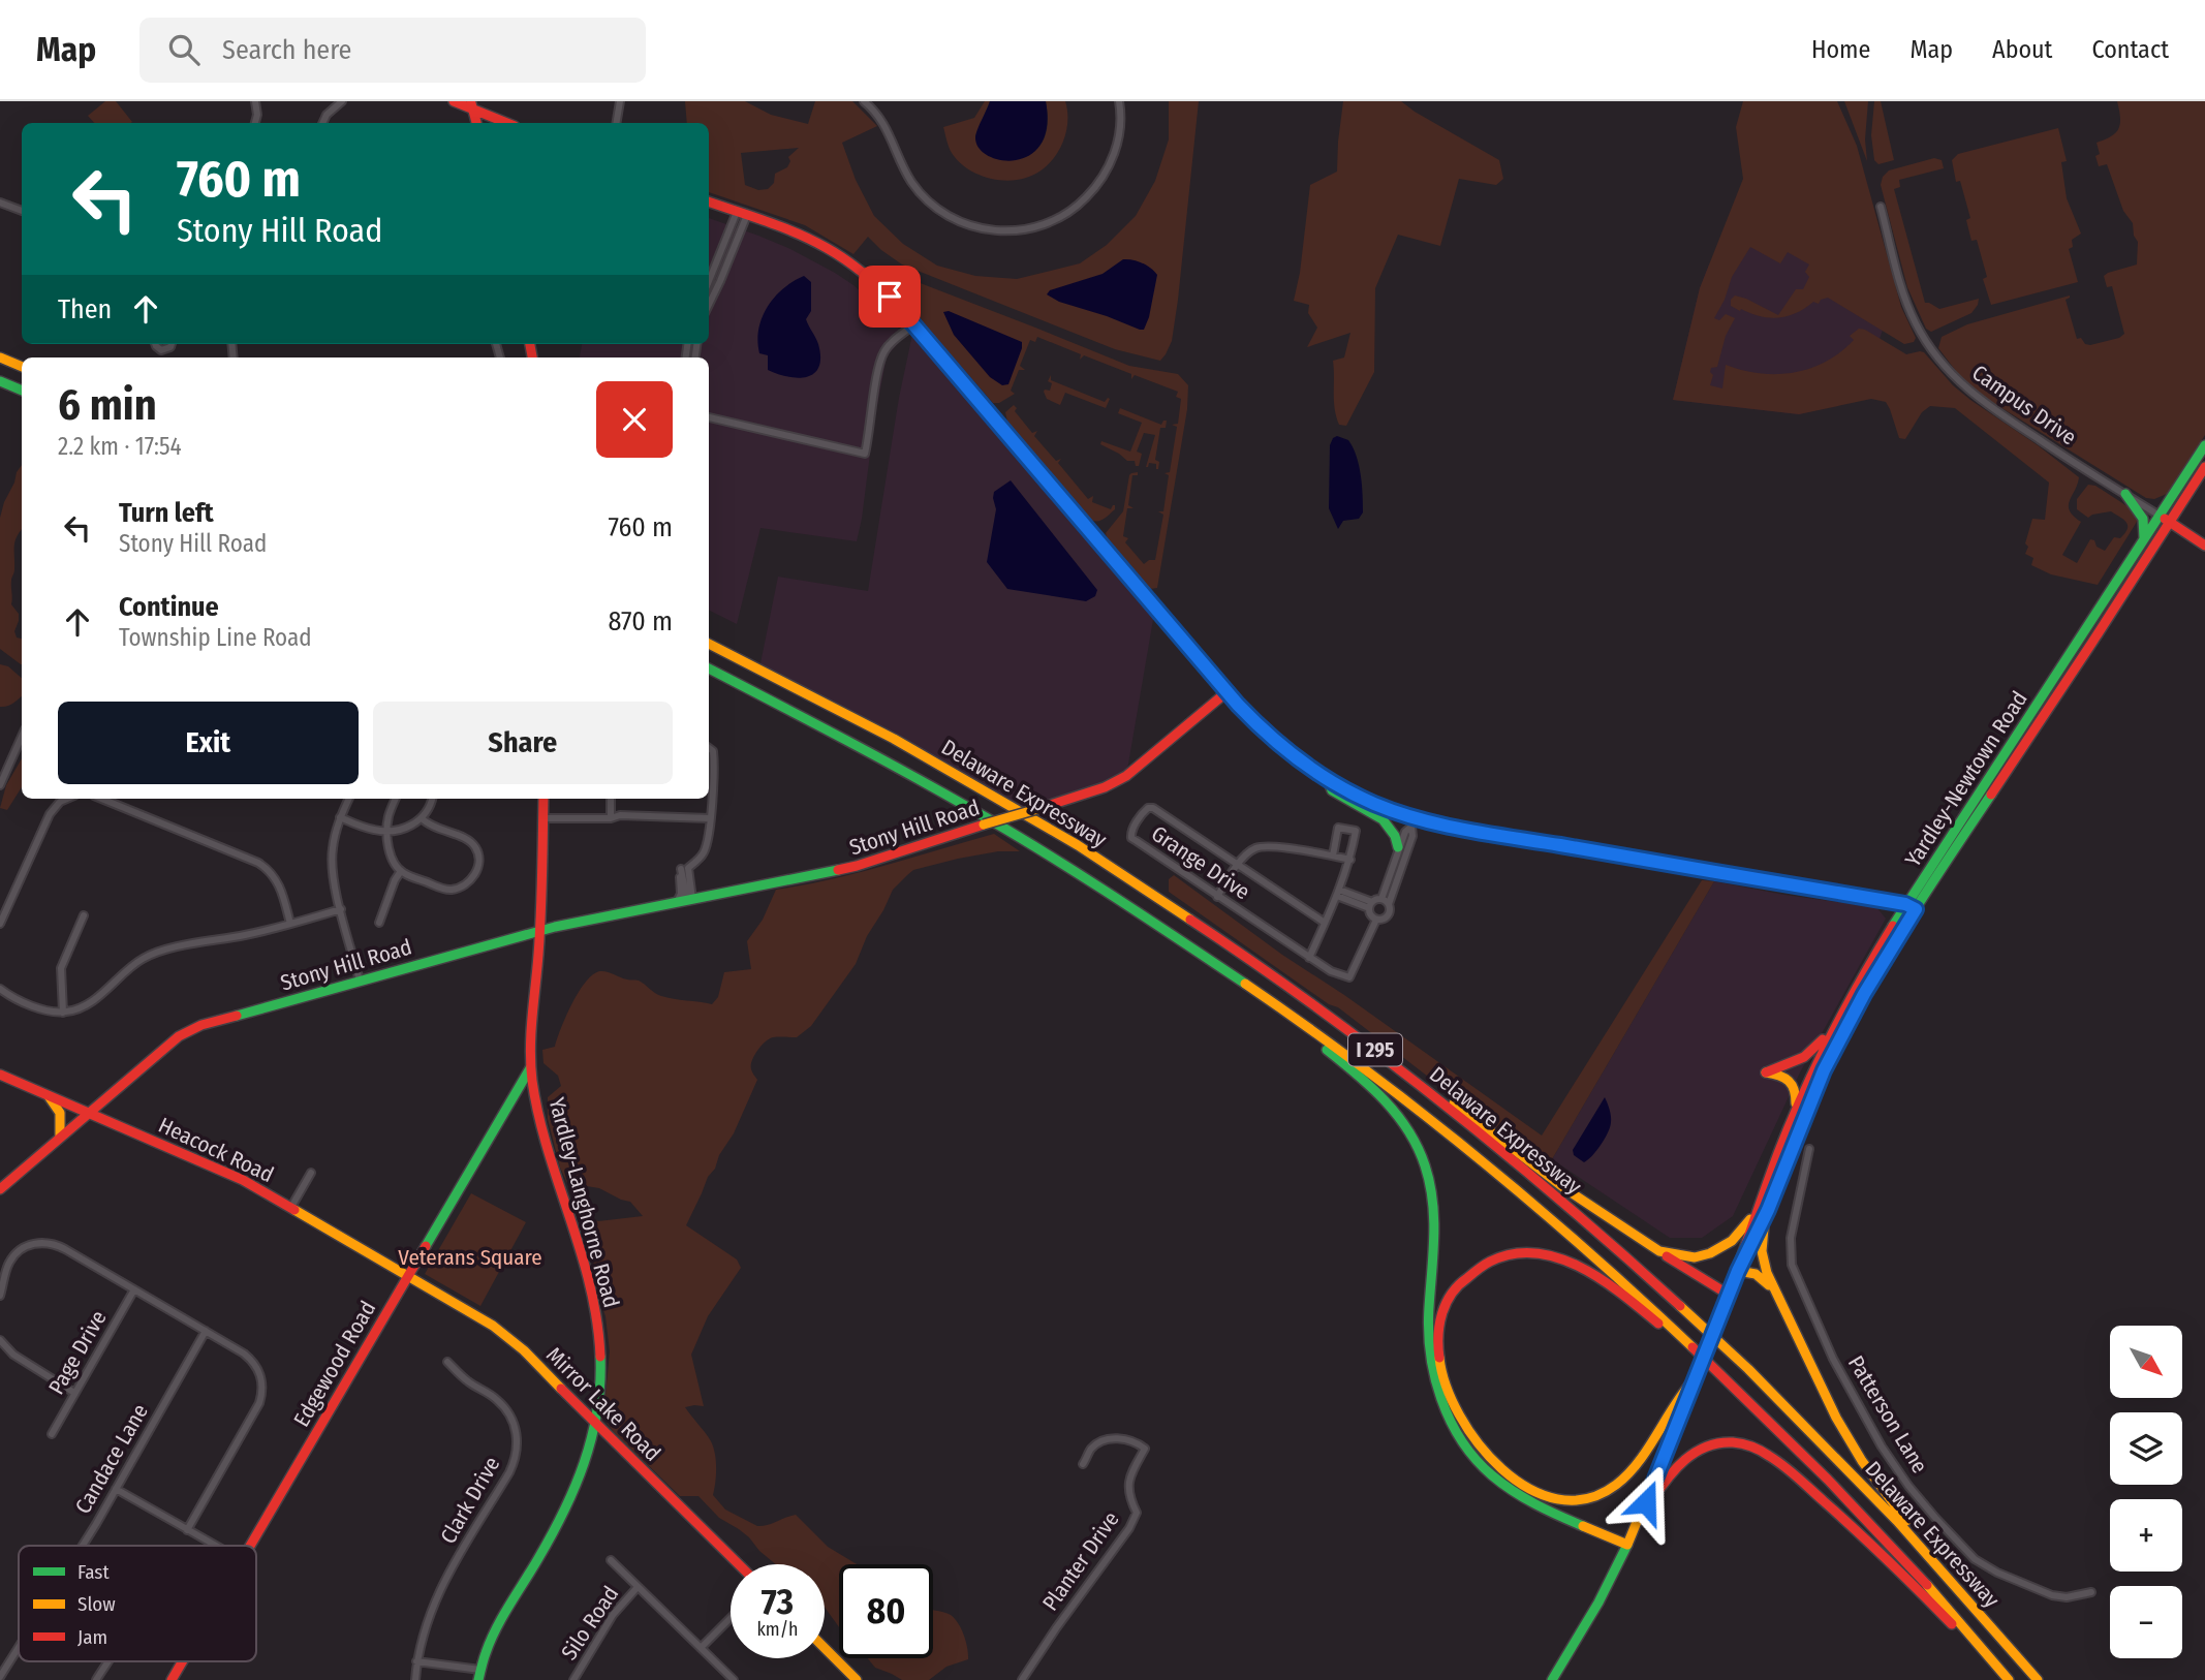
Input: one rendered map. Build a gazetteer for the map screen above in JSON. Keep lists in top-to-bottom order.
{
  "streets": {
    "main road": [
      "Yardley-Newtown Road",
      "Delaware Expressway",
      "Stony Hill Road",
      "I 295",
      "Heacock Road",
      "Yardley-Langhorne Road",
      "Edgewood Road",
      "Mirror Lake Road"
    ],
    "street": [
      "Campus Drive",
      "Grange Drive",
      "Page Drive",
      "Patterson Lane",
      "Candace Lane",
      "Clark Drive",
      "Planter Drive",
      "Silo Road"
    ]
  },
  "crossings": [
    ["Campus Drive", "Yardley-Newtown Road"],
    ["Stony Hill Road", "Heacock Road"],
    ["Stony Hill Road", "Yardley-Langhorne Road"],
    ["Heacock Road", "Edgewood Road"],
    ["Heacock Road", "Mirror Lake Road"],
    ["Yardley-Langhorne Road", "Edgewood Road"],
    ["Yardley-Langhorne Road", "Mirror Lake Road"],
    ["Edgewood Road", "Mirror Lake Road"]
  ],
  "parks": ["Veterans Square"],
  "legend": ["Fast", "Slow", "Jam"],
  "north": "bottom right",
  "page": {
    "header": "Map",
    "search": "Search here",
    "nav": [
      "Home",
      "Map",
      "About",
      "Contact"
    ],
    "turn": ["760 m", "Stony Hill Road"],
    "then": "Then",
    "heading": ["6 min", "2.2 km · 17:54"],
    "list": [
      {
        "name": "Turn left",
        "note": "Stony Hill Road",
        "value": "760 m"
      },
      {
        "name": "Continue",
        "note": "Township Line Road",
        "value": "870 m"
      }
    ],
    "buttons": ["Exit", "Share"],
    "map_buttons": ["+", "−"],
    "speed": "73 km/h",
    "limit": "80"
  }
}
